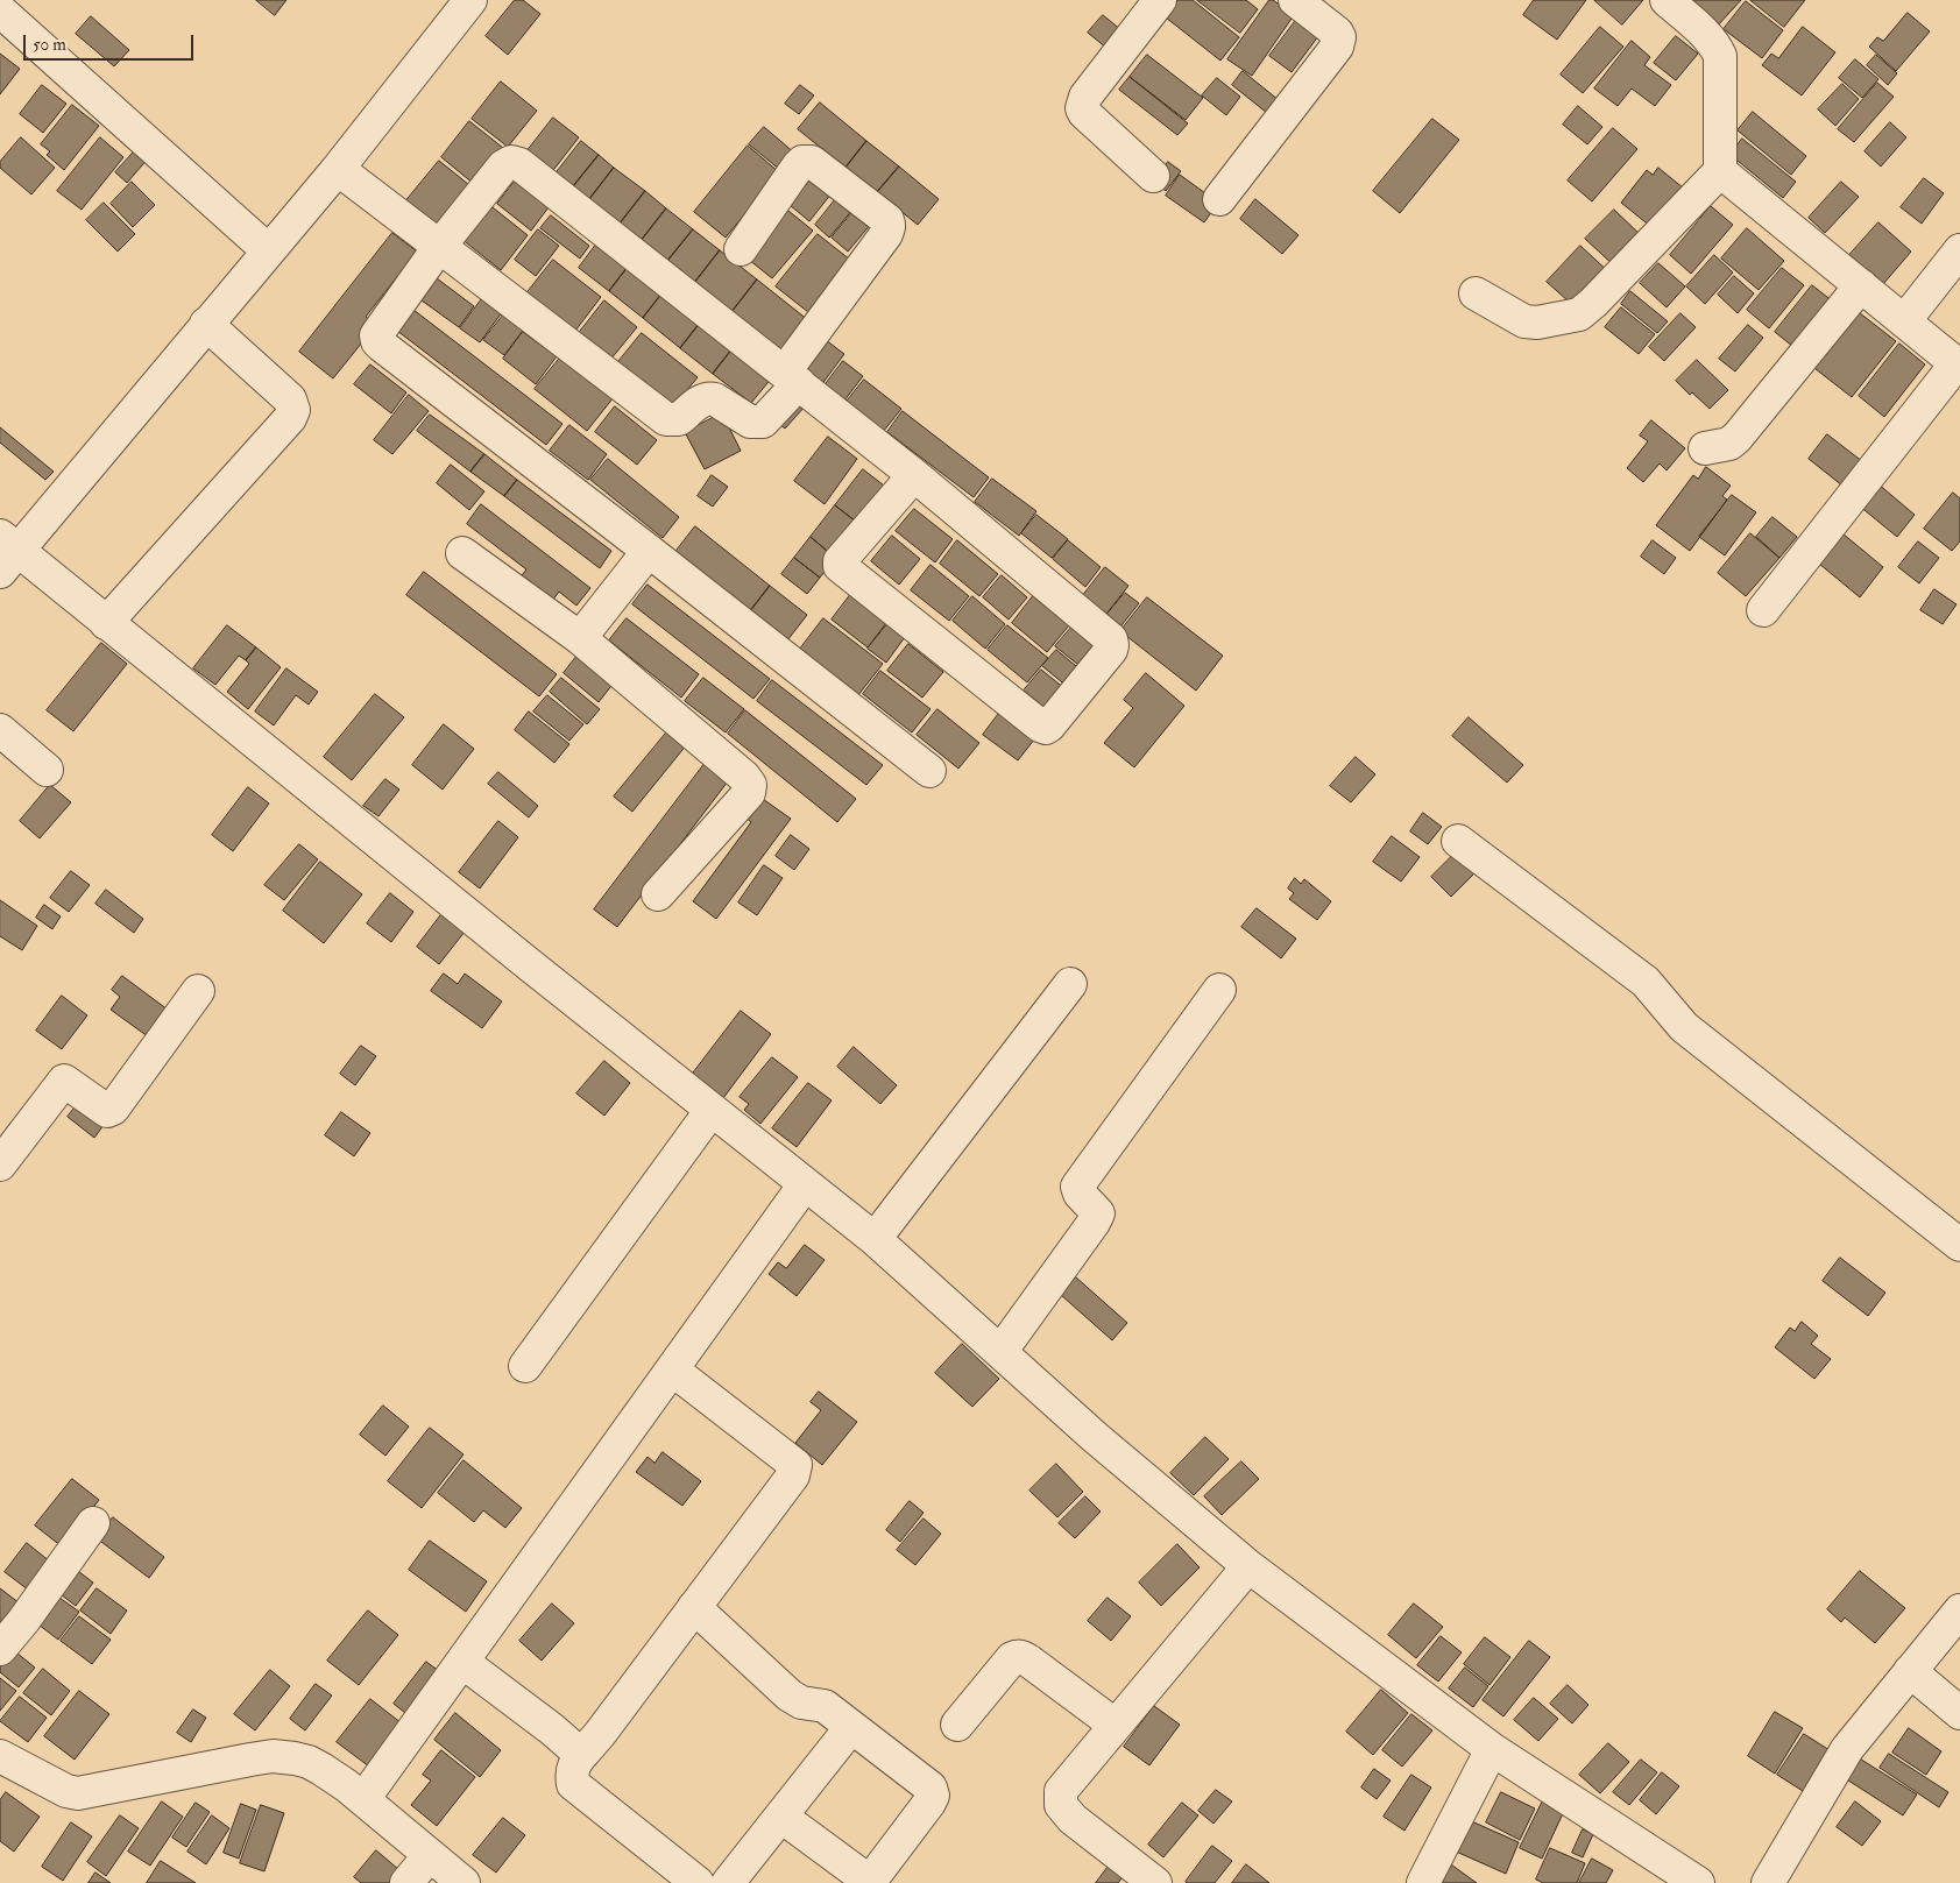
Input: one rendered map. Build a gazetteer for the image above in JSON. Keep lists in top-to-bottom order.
{
  "scale_bar": "50 m"
}
